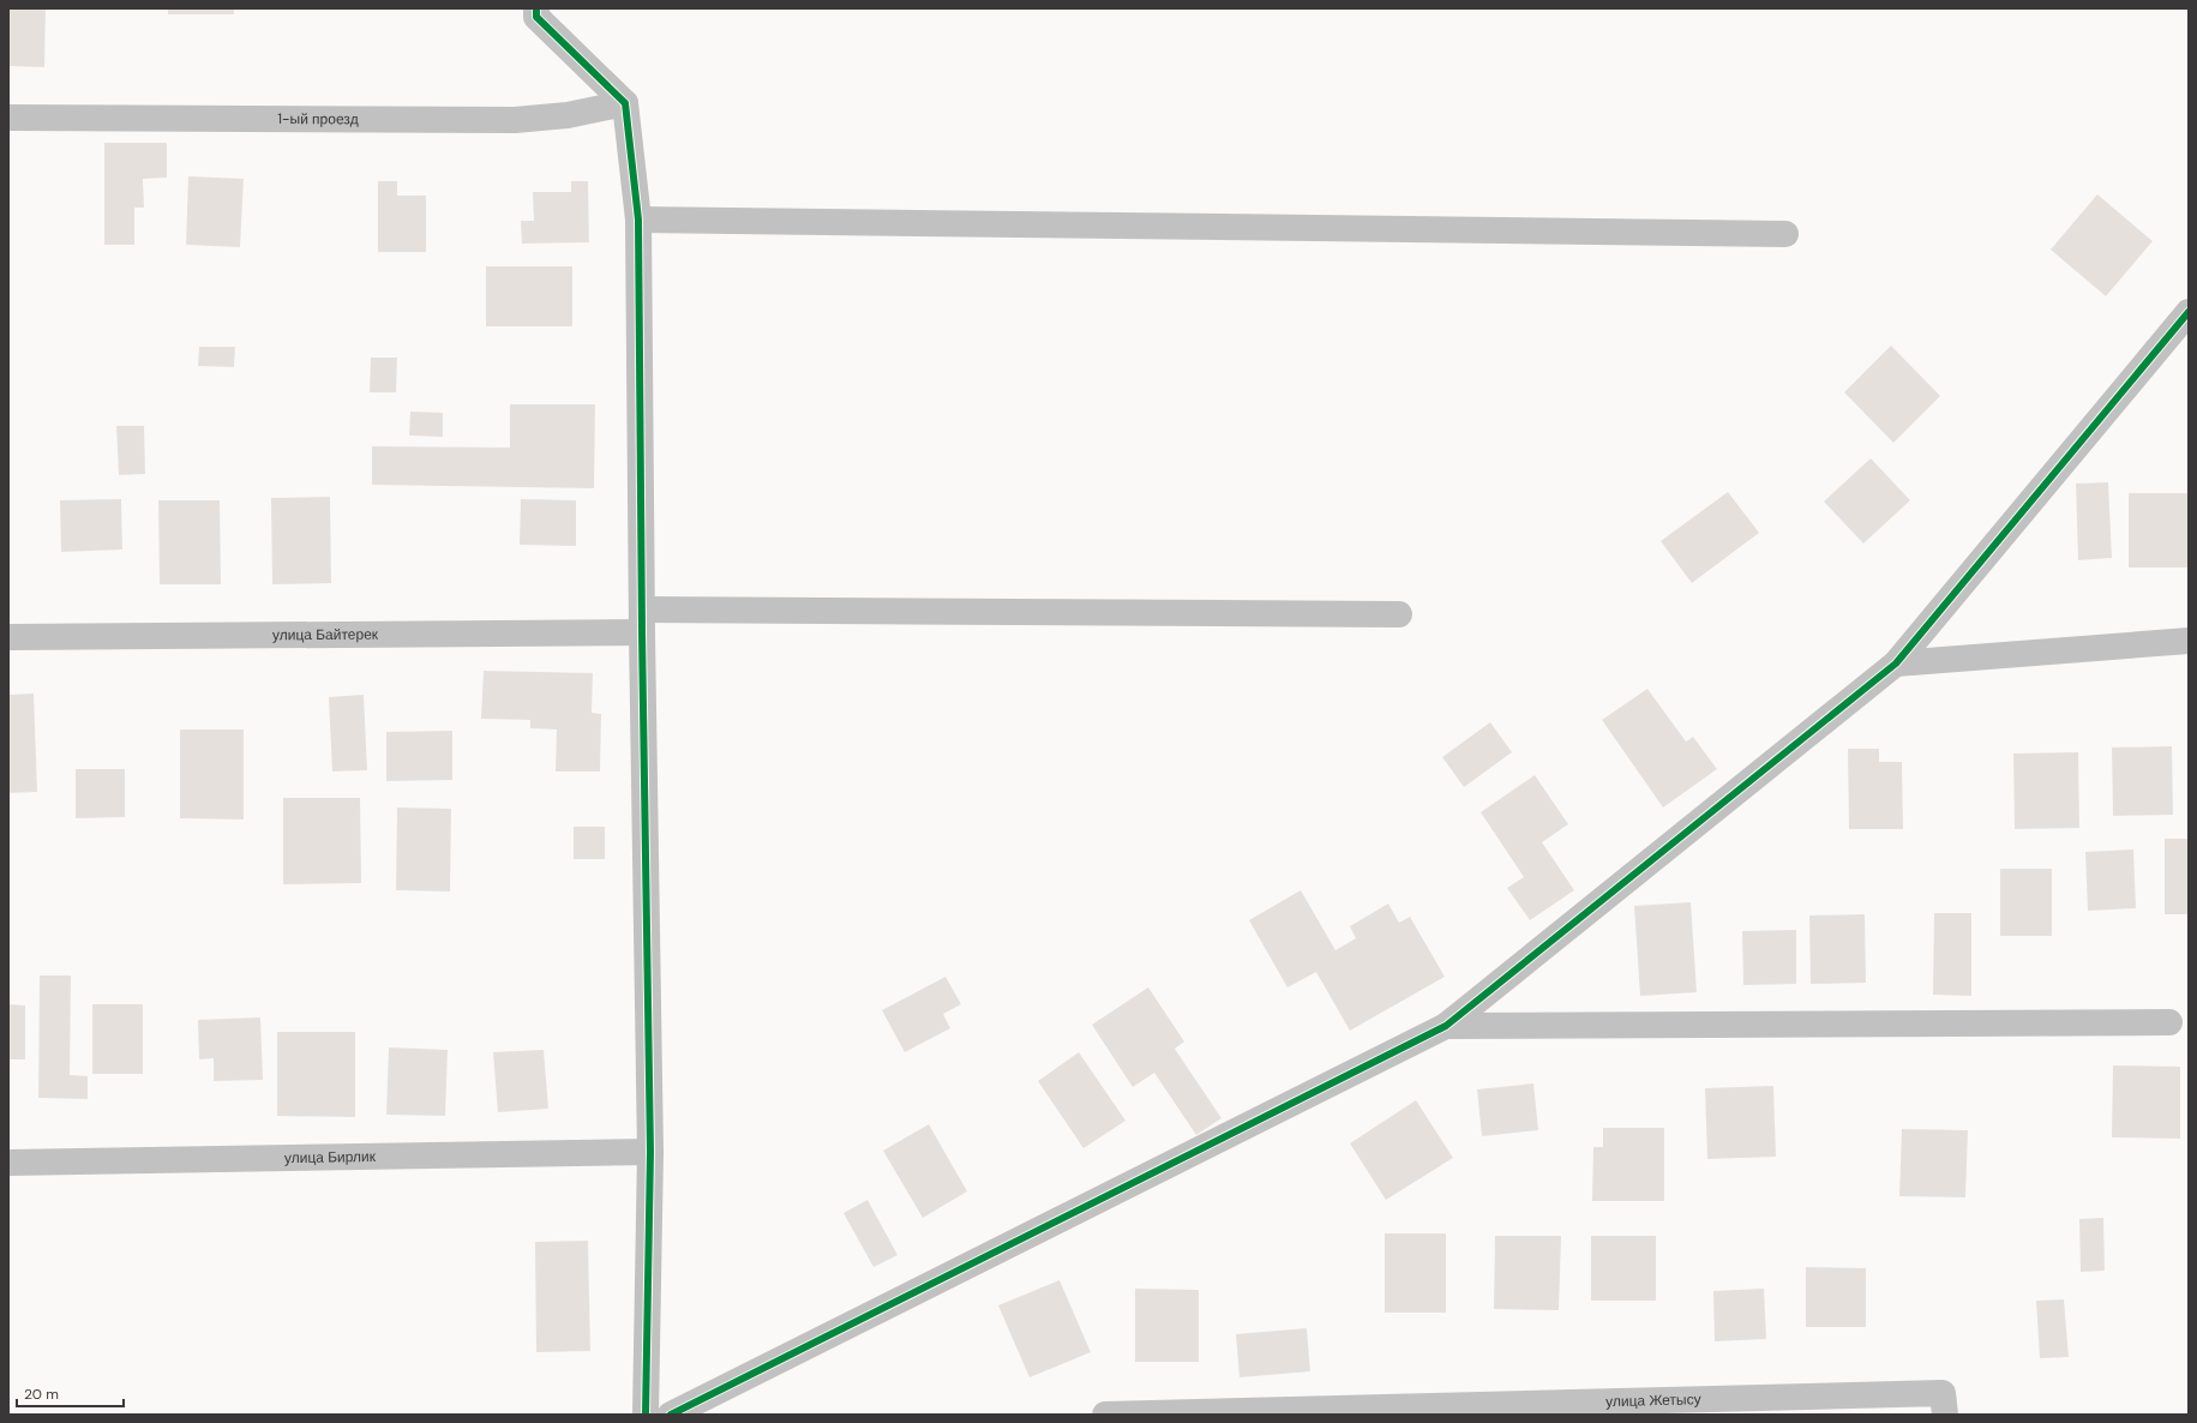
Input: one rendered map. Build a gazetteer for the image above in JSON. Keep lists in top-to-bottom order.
{
  "streets": {
    "street": [
      "1-ый проезд",
      "улица Байтерек",
      "улица Бирлик",
      "улица Жетысу"
    ]
  },
  "scale_bar": "20 m"
}
